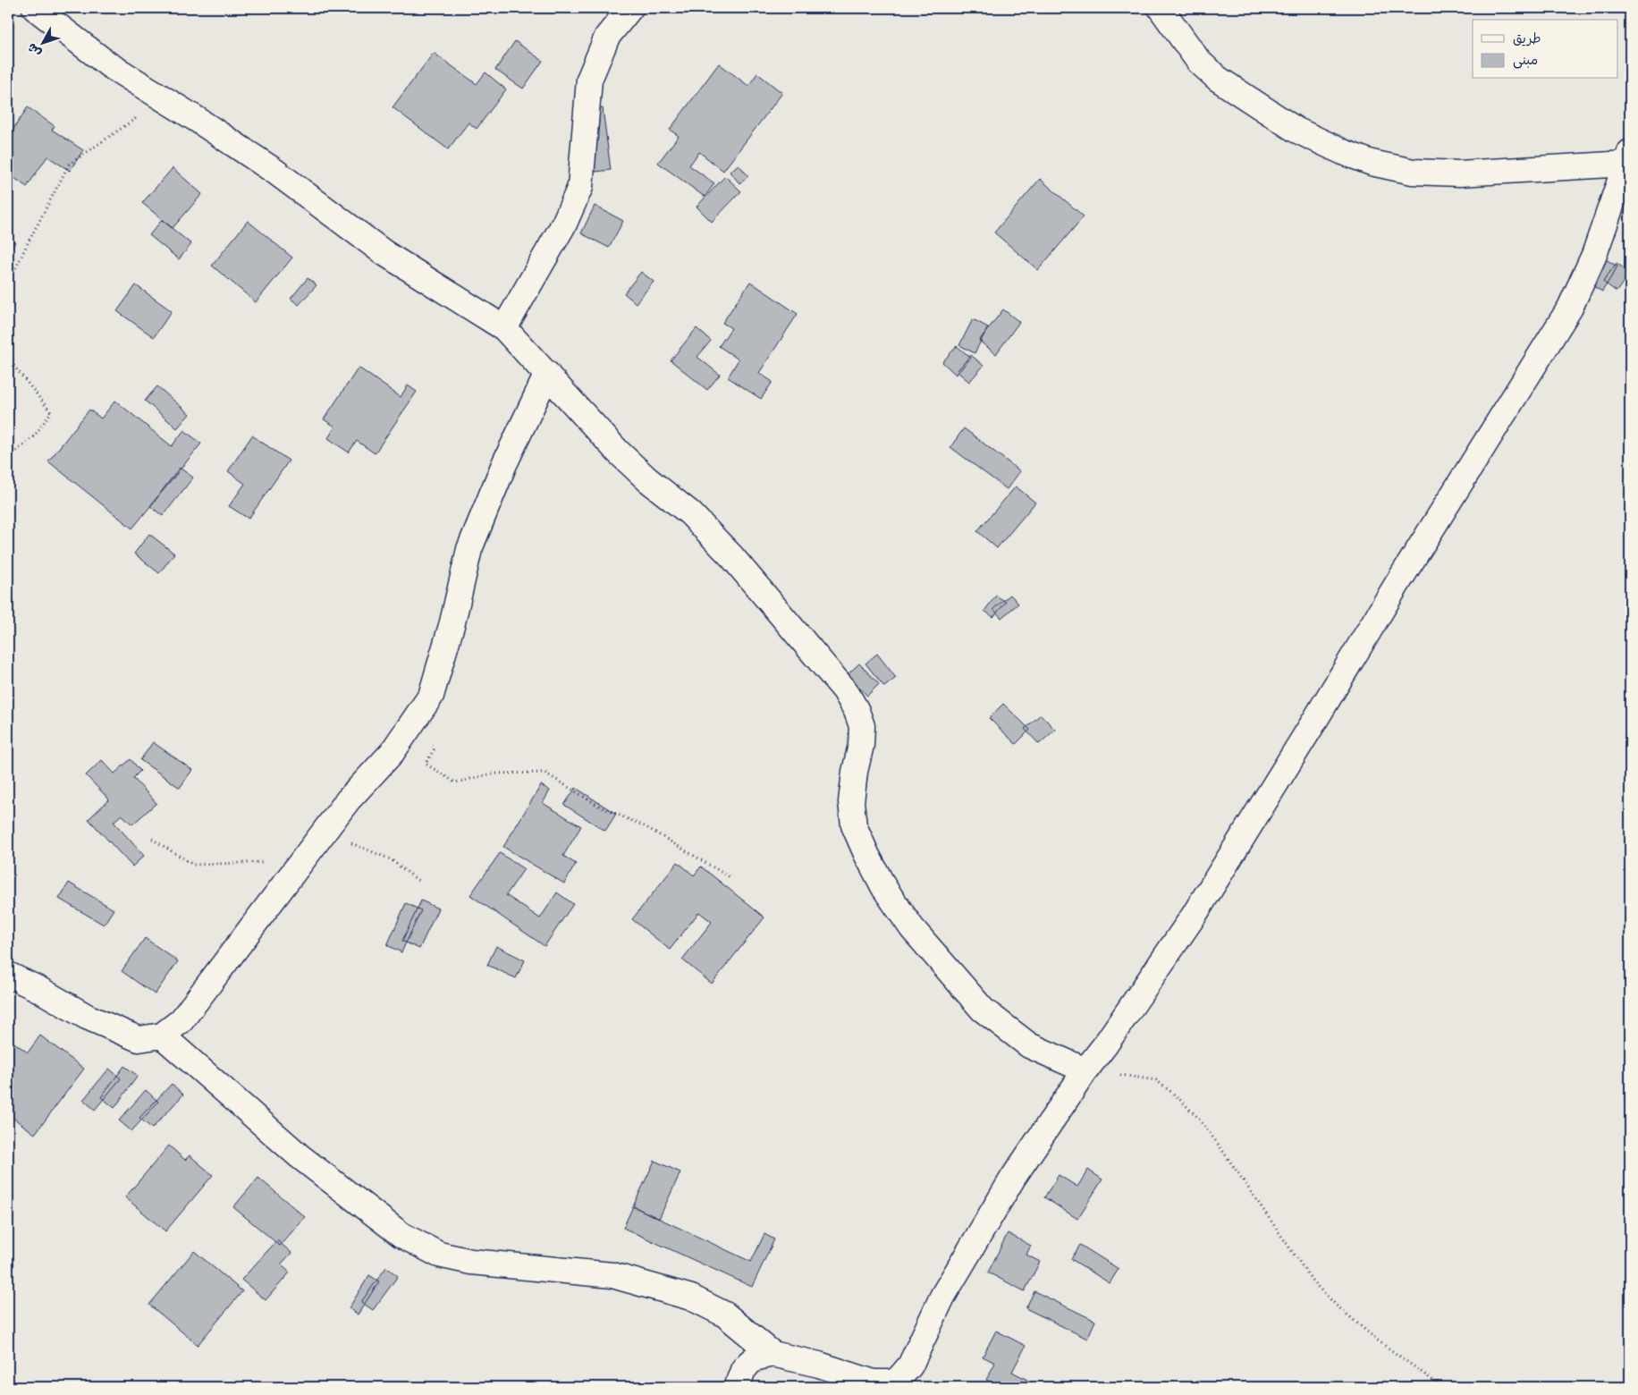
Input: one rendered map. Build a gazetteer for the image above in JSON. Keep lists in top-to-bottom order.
{
  "legend": ["طريق", "مبنى"],
  "north": "bottom left"
}
